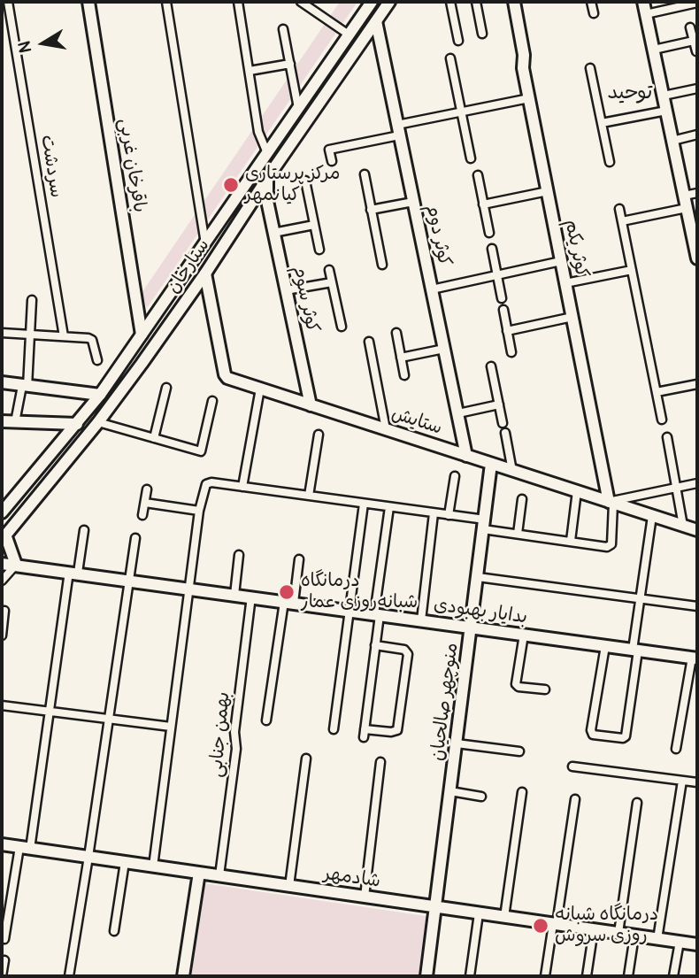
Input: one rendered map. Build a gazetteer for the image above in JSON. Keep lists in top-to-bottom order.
{
  "streets": {
    "main road": [
      "باقرخان غربی",
      "کوثر دوم",
      "کوثر یکم",
      "ستارخان",
      "کوثر سوم",
      "ستایش",
      "بدایار بهبودی",
      "منوچهر صالحیان",
      "شادمهر"
    ],
    "street": ["سردشت", "بهمن جنابی"]
  },
  "crossings": [
    ["باقرخان غربی", "ستارخان"],
    ["کوثر دوم", "ستارخان"],
    ["کوثر دوم", "ستایش"],
    ["کوثر یکم", "ستایش"],
    ["ستارخان", "کوثر سوم"],
    ["ستارخان", "ستایش"],
    ["کوثر سوم", "ستایش"],
    ["ستایش", "منوچهر صالحیان"],
    ["بدایار بهبودی", "منوچهر صالحیان"],
    ["بدایار بهبودی", "بهمن جنابی"],
    ["منوچهر صالحیان", "شادمهر"],
    ["بهمن جنابی", "شادمهر"]
  ],
  "districts": ["توحید"],
  "places": ["مرکز پرستاری کیانمهر", "درمانگاه شبانه‌روزی عمار", "درمانگاه شبانه روزی سروش"],
  "north": "left"
}
